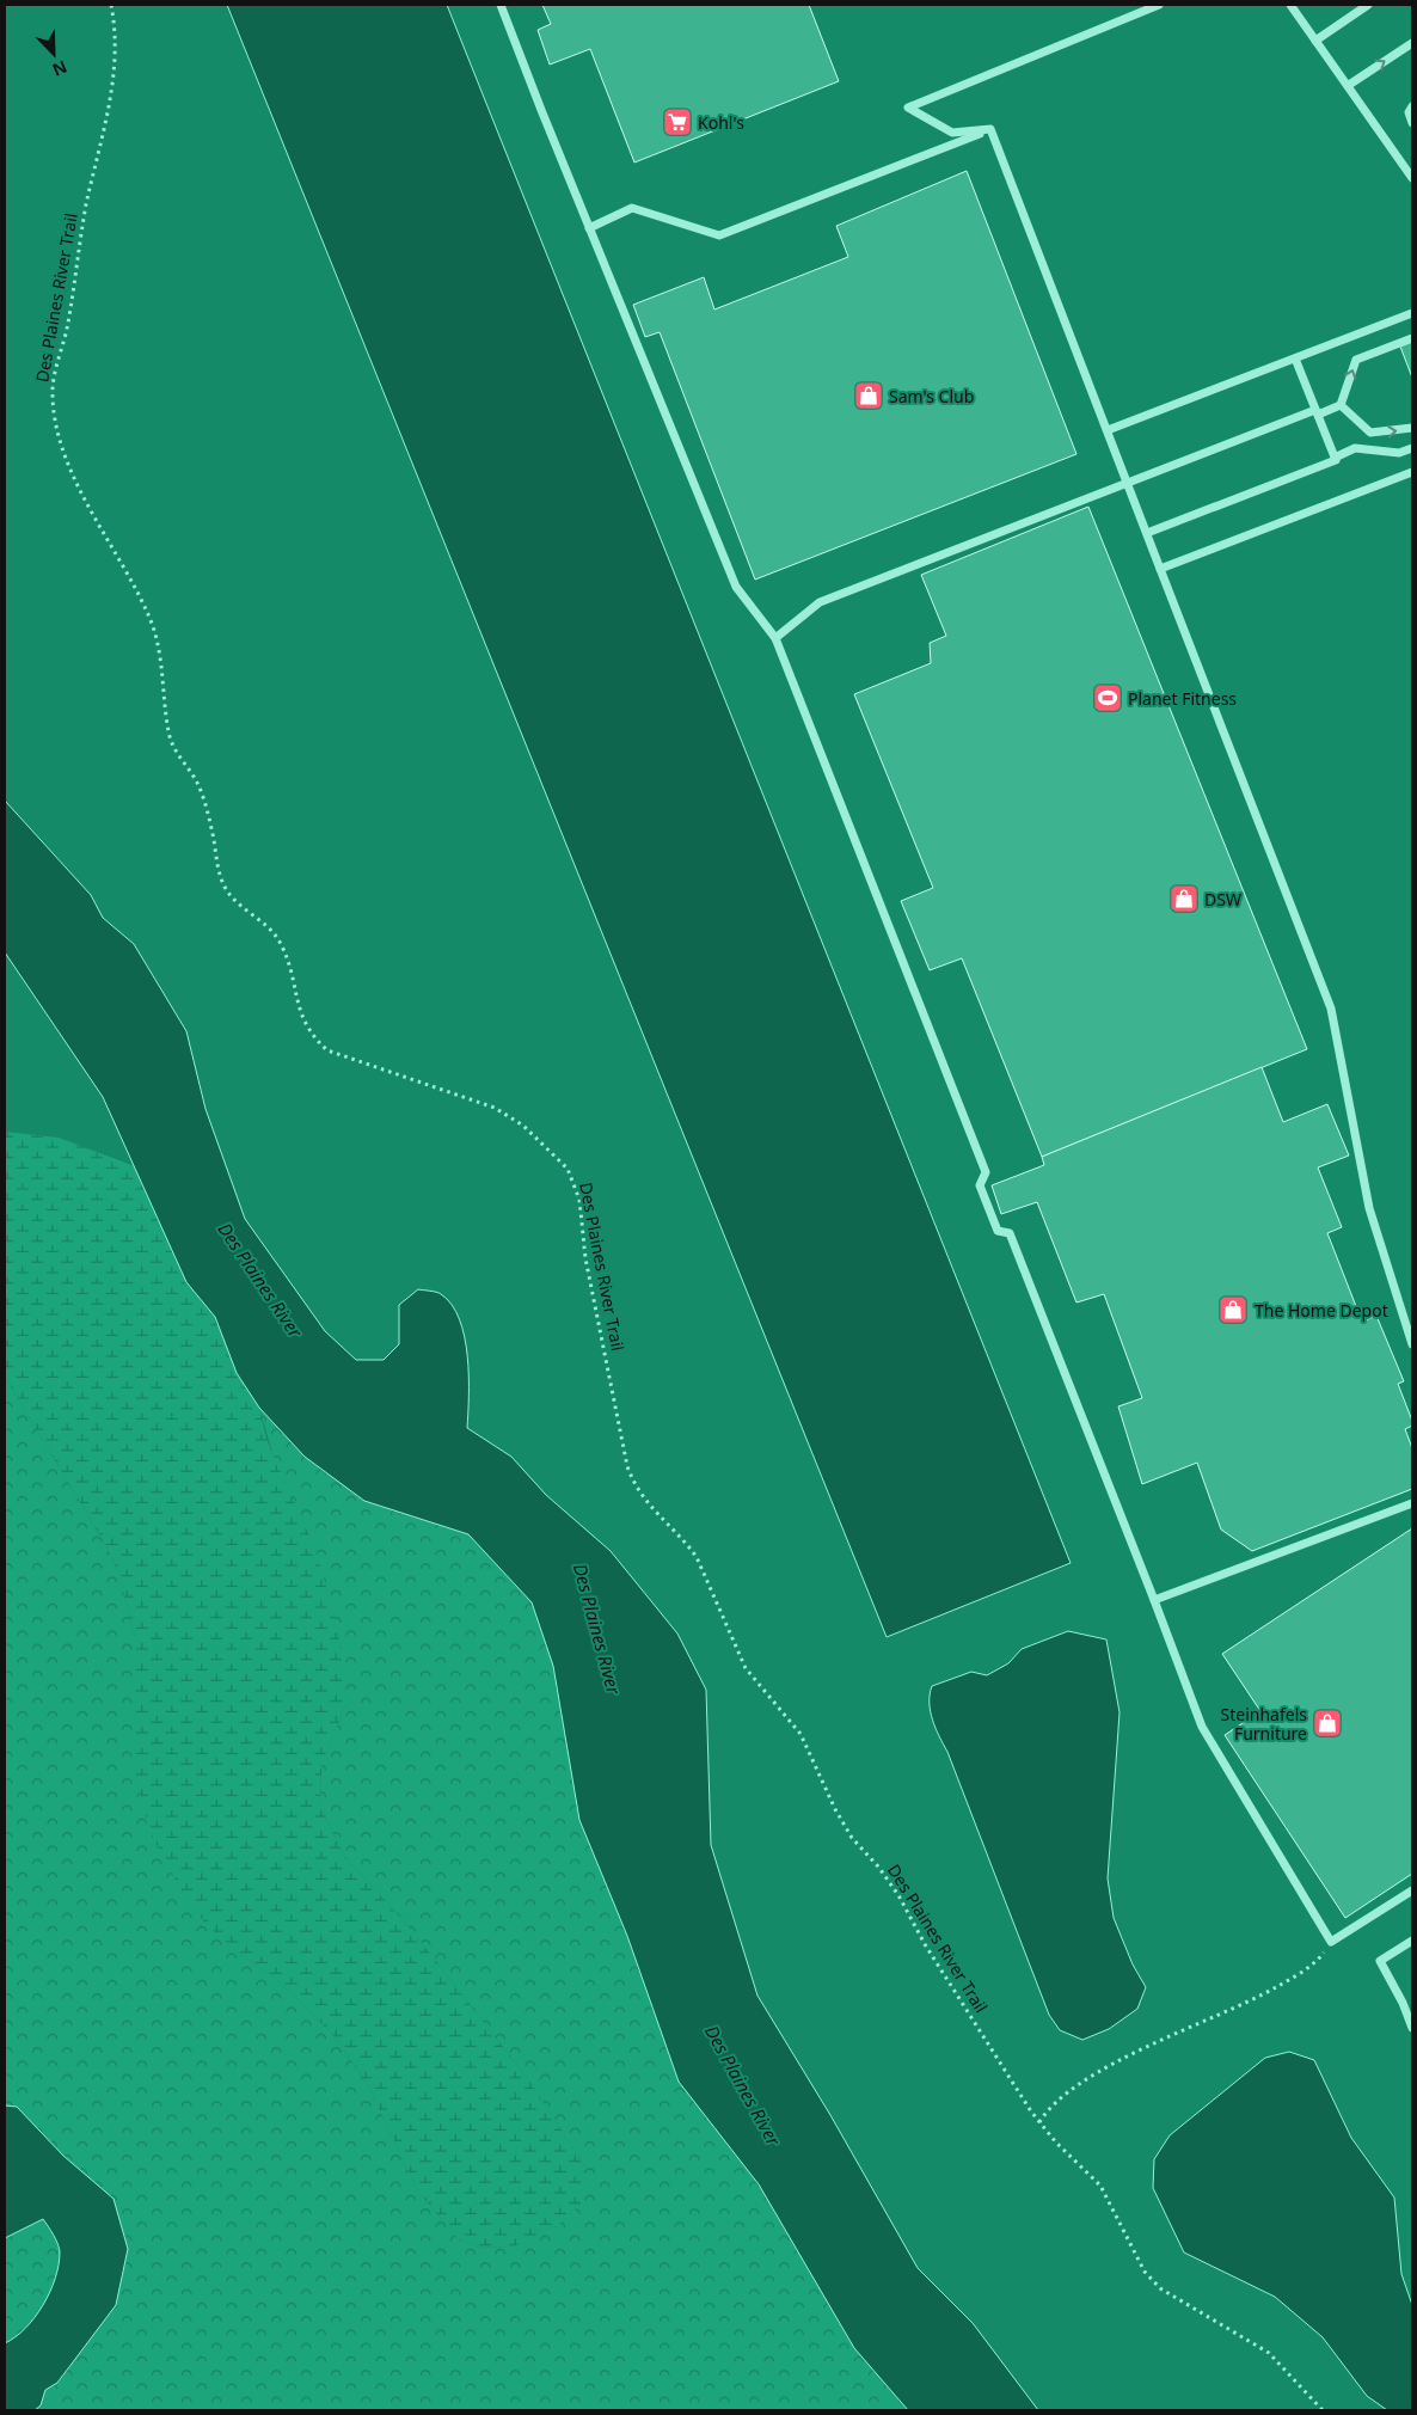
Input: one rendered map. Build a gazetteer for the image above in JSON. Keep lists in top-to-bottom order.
{
  "streets": {
    "path": ["Des Plaines River Trail"]
  },
  "water": ["Des Plaines River"],
  "places": {
    "supermarket": ["Kohl's"],
    "shop": [
      "Sam's Club",
      "DSW",
      "The Home Depot",
      "Steinhafels Furniture"
    ],
    "sports": ["Planet Fitness"]
  },
  "north": "bottom right"
}
